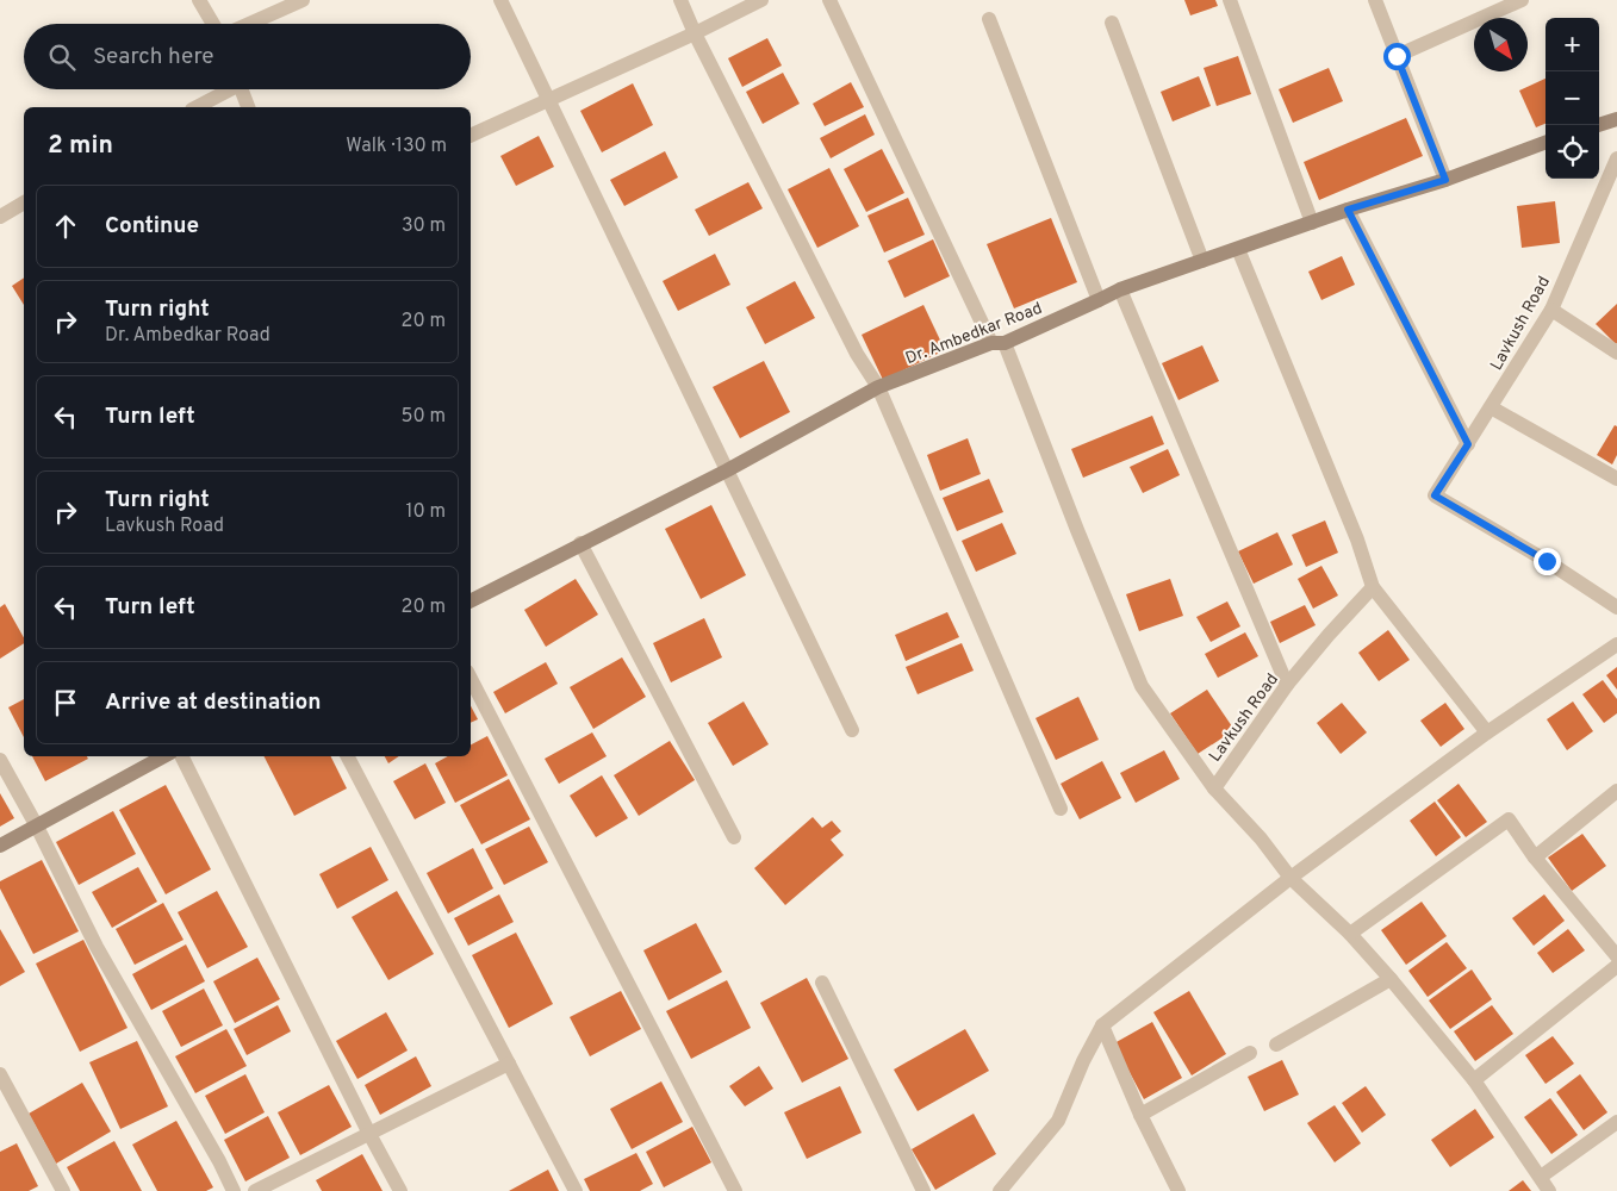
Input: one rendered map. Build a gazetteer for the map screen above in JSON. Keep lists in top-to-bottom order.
{
  "streets": {
    "street": ["Lavkush Road", "Dr. Ambedkar Road"]
  },
  "north": "bottom right",
  "page": {
    "map_buttons": ["+", "−"],
    "search": "Search here",
    "heading": ["2 min", "Walk · 130 m"],
    "list": [
      ["Continue", "30 m"],
      ["Turn right", "Dr. Ambedkar Road", "20 m"],
      ["Turn left", "50 m"],
      ["Turn right", "Lavkush Road", "10 m"],
      ["Turn left", "20 m"],
      "Arrive at destination"
    ]
  }
}
